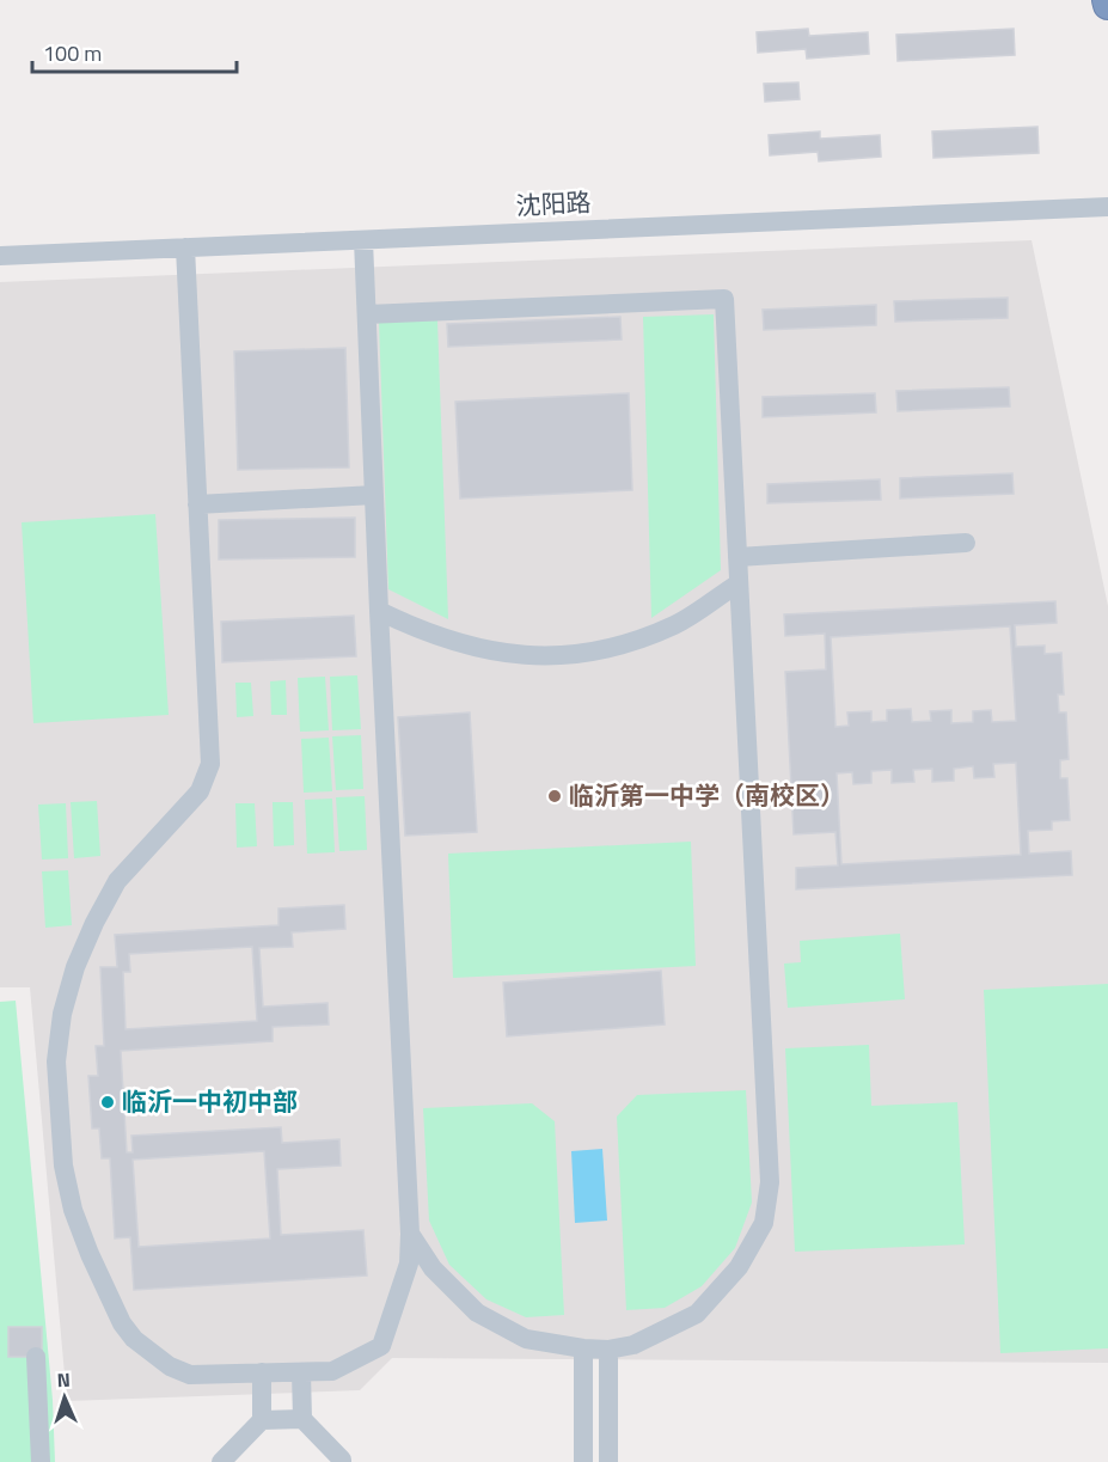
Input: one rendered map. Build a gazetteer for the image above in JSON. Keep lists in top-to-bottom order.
{
  "streets": {
    "street": ["沈阳路"]
  },
  "places": ["临沂第一中学（南校区）", "临沂一中初中部"],
  "scale_bar": "100 m",
  "north": "top"
}
